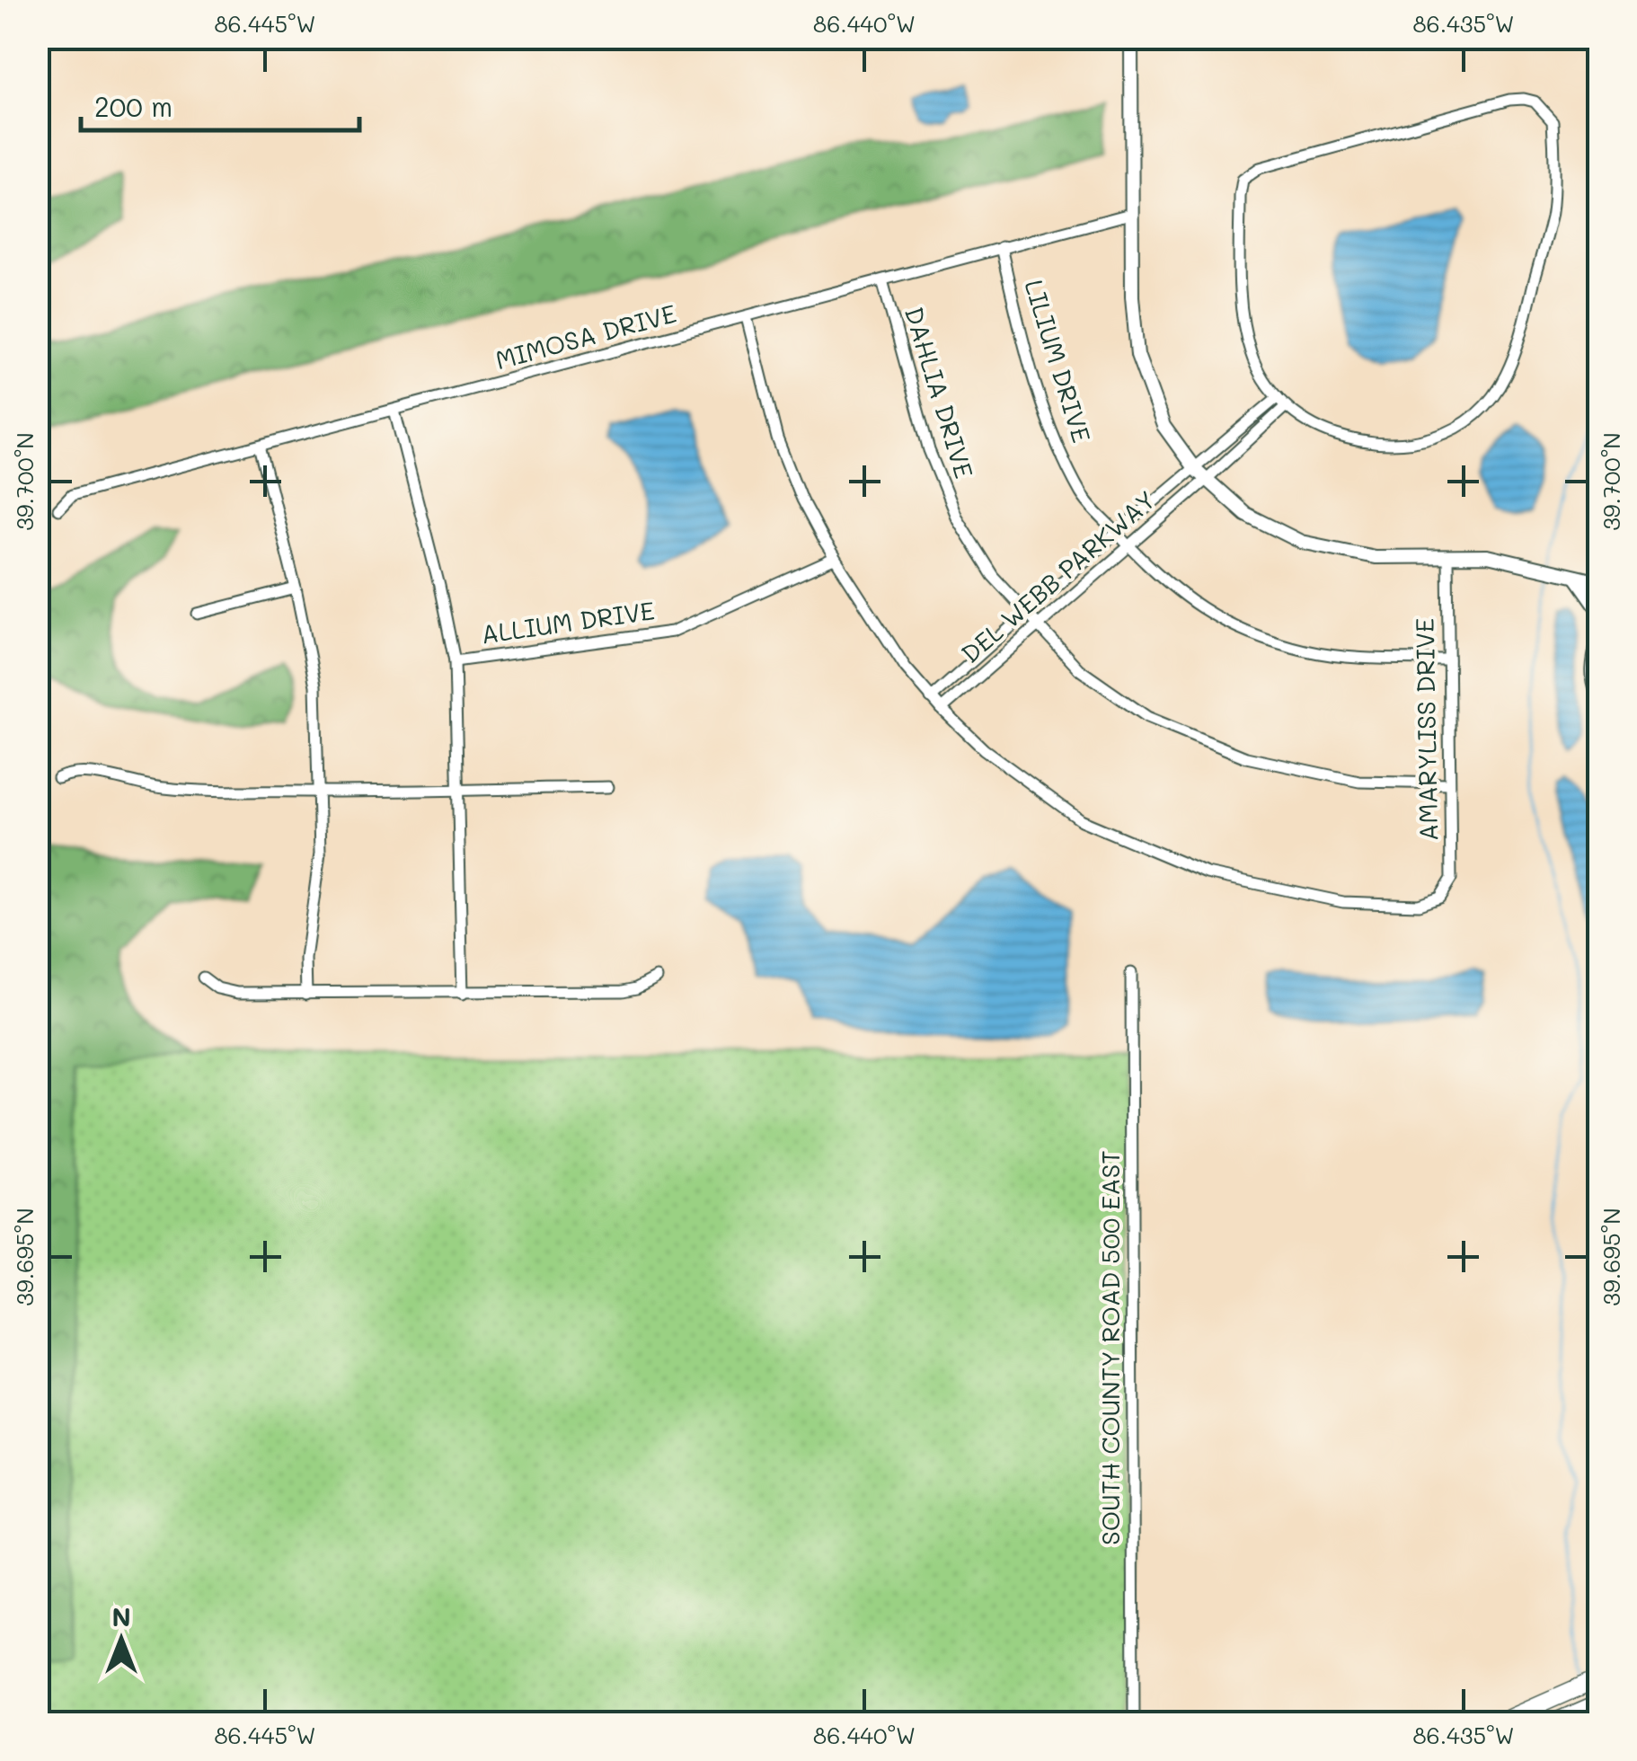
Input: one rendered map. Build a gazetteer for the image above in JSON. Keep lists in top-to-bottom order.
{
  "streets": {
    "street": [
      "MIMOSA DRIVE",
      "LILIUM DRIVE",
      "DAHLIA DRIVE",
      "DEL WEBB PARKWAY",
      "ALLIUM DRIVE",
      "AMARYLISS DRIVE",
      "SOUTH COUNTY ROAD 500 EAST"
    ]
  },
  "crossings": [
    ["MIMOSA DRIVE", "LILIUM DRIVE"],
    ["MIMOSA DRIVE", "DAHLIA DRIVE"],
    ["LILIUM DRIVE", "DEL WEBB PARKWAY"],
    ["LILIUM DRIVE", "AMARYLISS DRIVE"],
    ["DAHLIA DRIVE", "DEL WEBB PARKWAY"],
    ["DAHLIA DRIVE", "AMARYLISS DRIVE"],
    ["DEL WEBB PARKWAY", "AMARYLISS DRIVE"]
  ],
  "scale_bar": "200 m",
  "north": "top",
  "coordinates": [
    "86.445°W",
    "86.440°W",
    "86.435°W",
    "39.700°N",
    "39.695°N"
  ]
}
